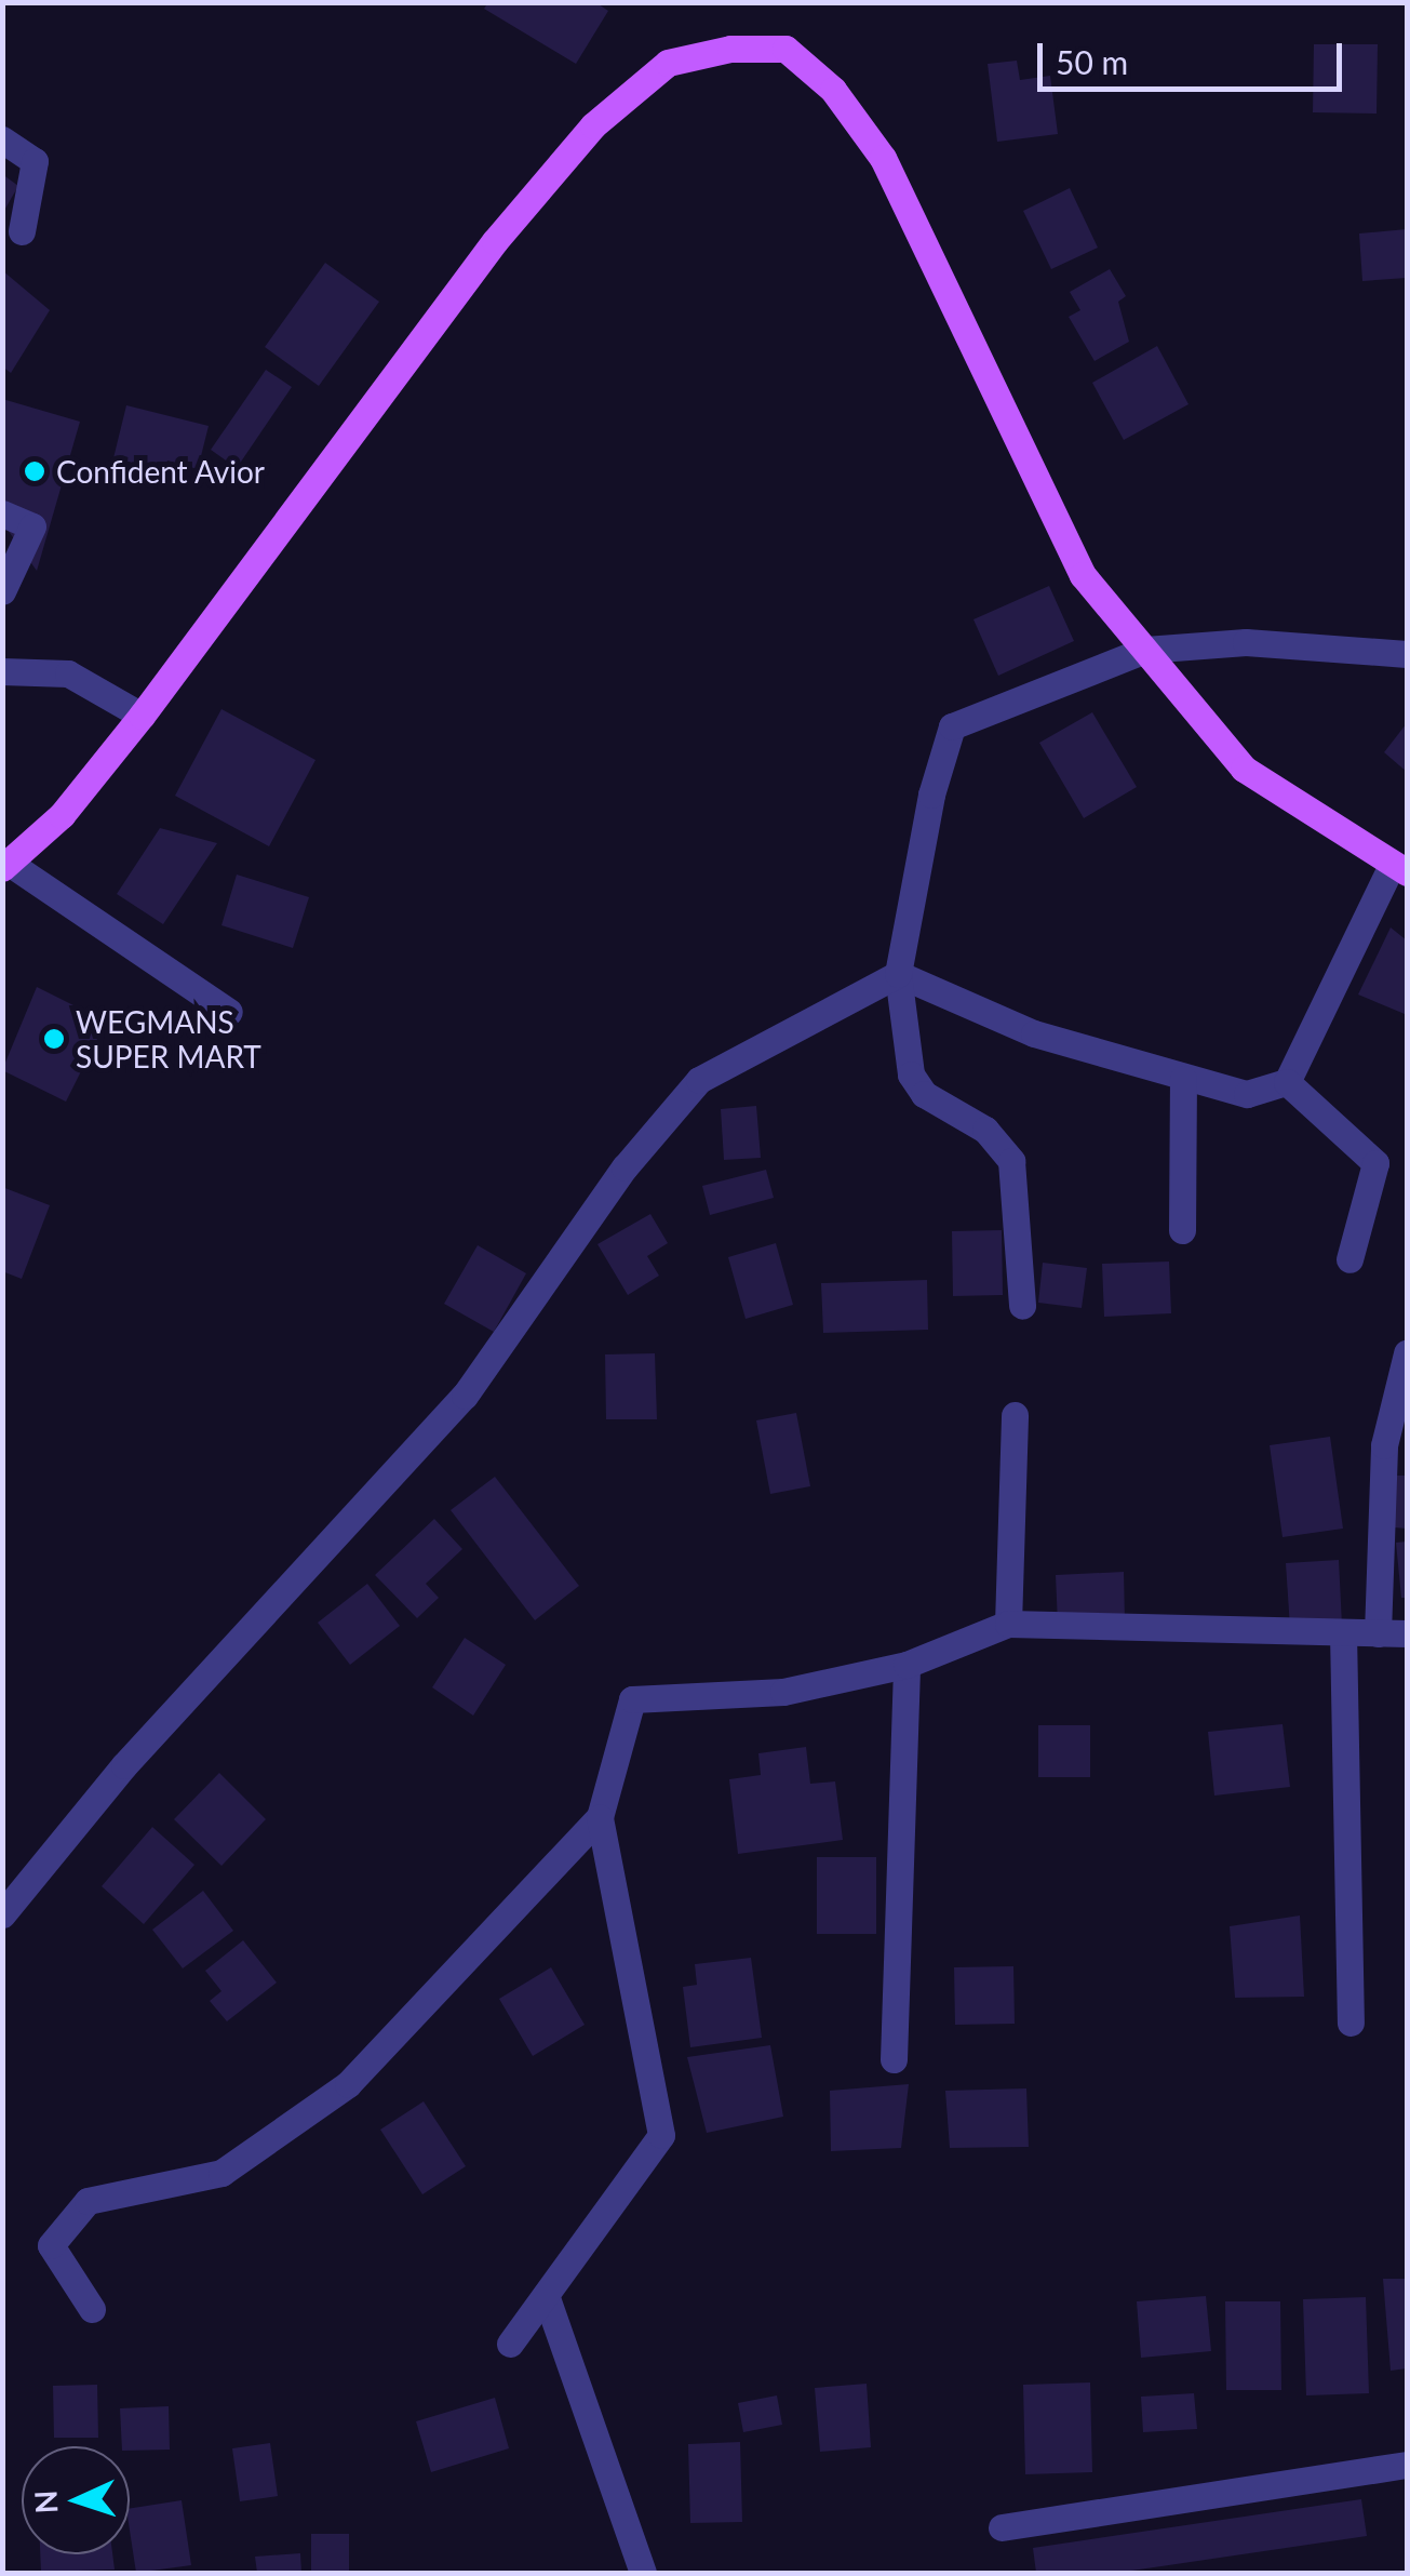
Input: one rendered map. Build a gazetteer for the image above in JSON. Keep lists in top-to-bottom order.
{
  "places": ["Confident Avior", "WEGMANS SUPER MART"],
  "scale_bar": "50 m",
  "north": "left"
}
